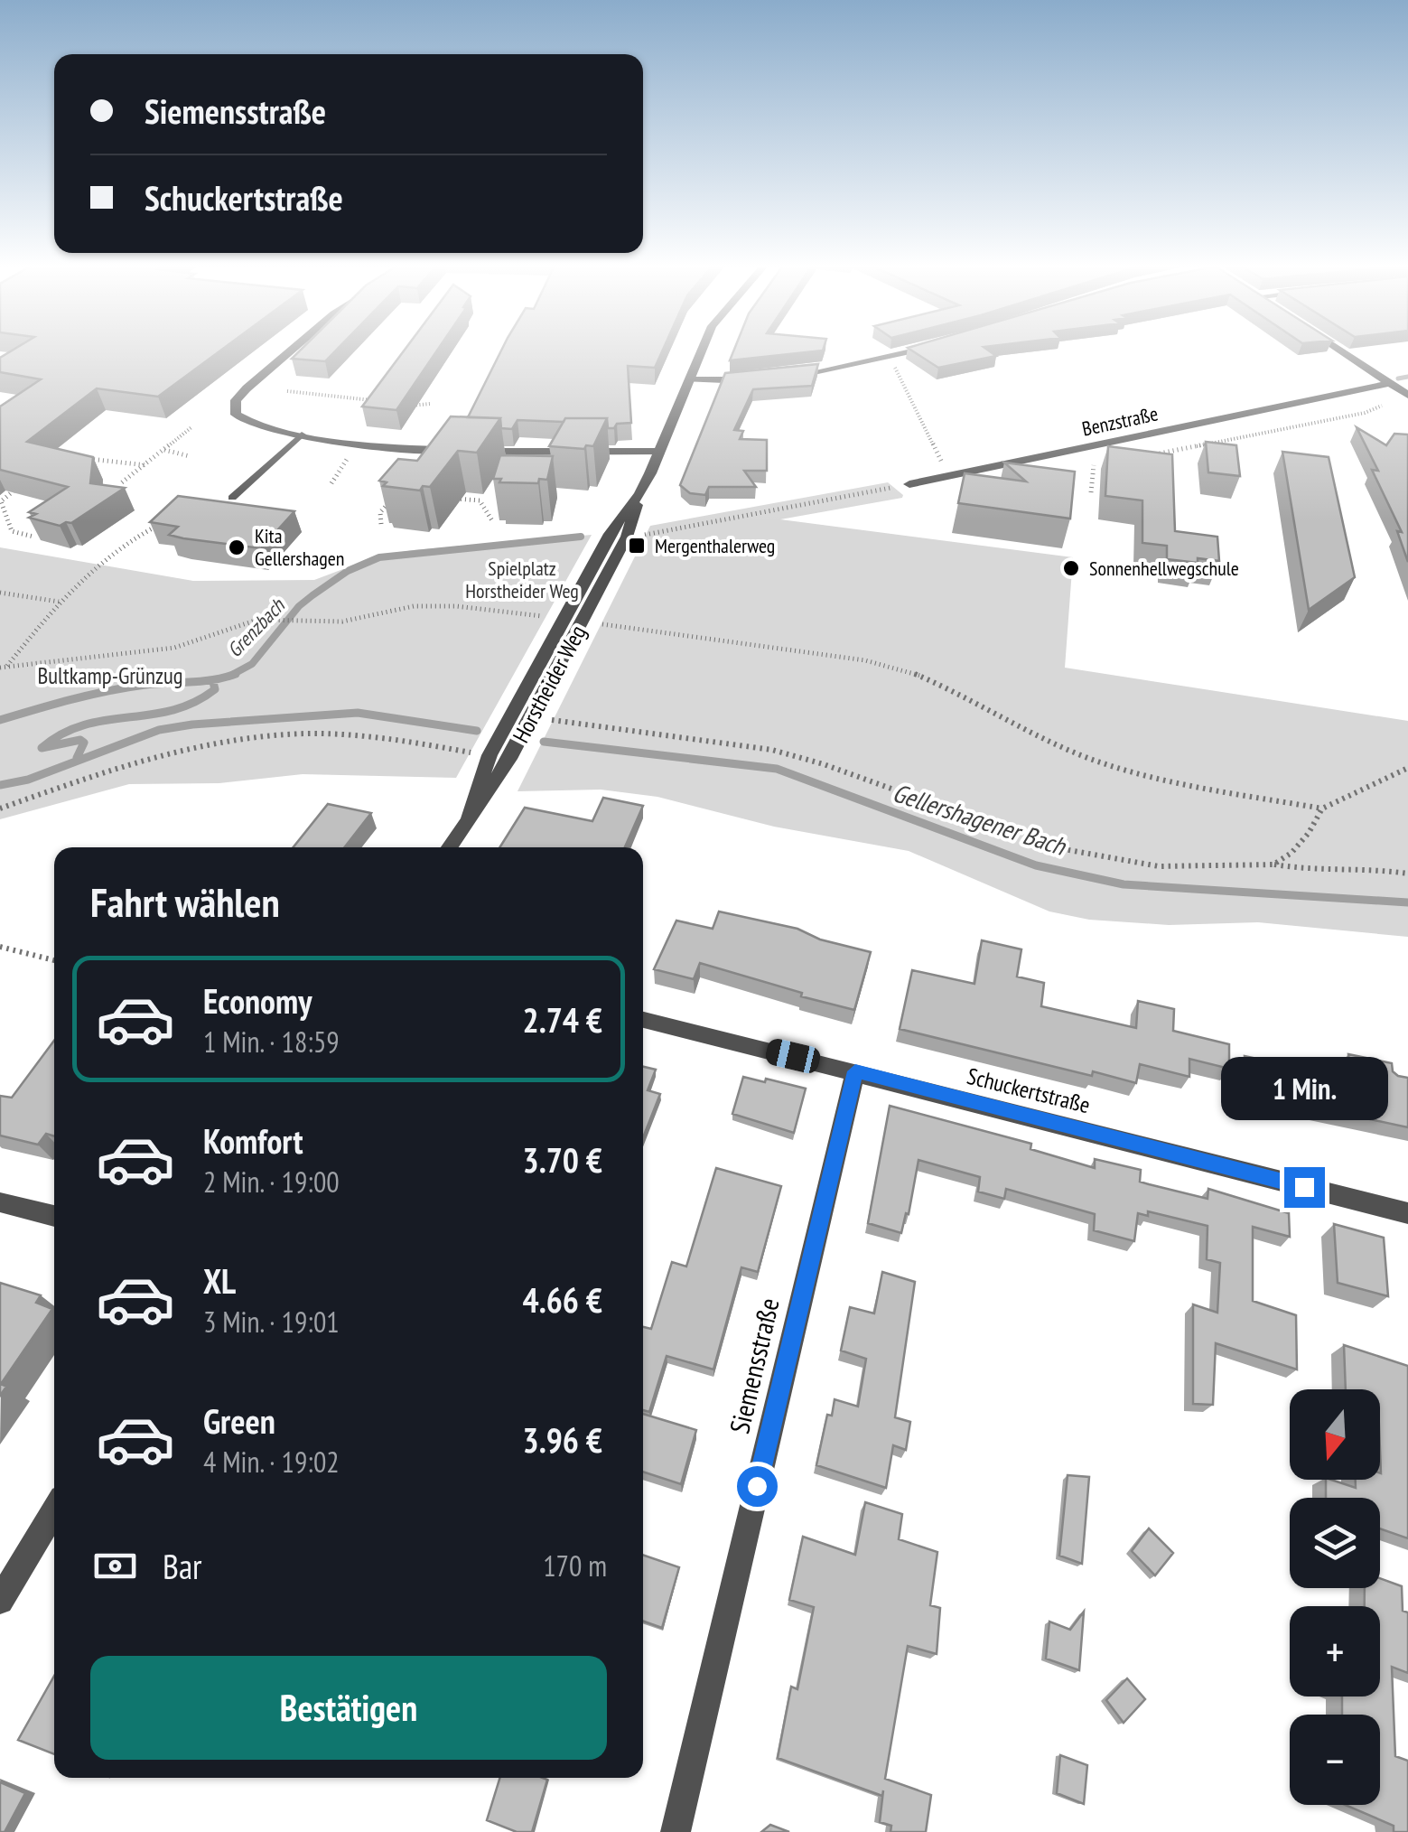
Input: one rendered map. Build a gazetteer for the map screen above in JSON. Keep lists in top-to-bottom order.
{
  "streets": {
    "street": [
      "Benzstraße",
      "Horstheider Weg",
      "Schuckertstraße",
      "Siemensstraße"
    ]
  },
  "crossings": [
    ["Schuckertstraße", "Siemensstraße"]
  ],
  "water": ["Grenzbach", "Gellershagener Bach"],
  "parks": ["Spielplatz Horstheider Weg", "Bultkamp-Grünzug"],
  "places": {
    "transit": ["Mergenthalerweg"],
    "other": ["Kita Gellershagen", "Sonnenhellwegschule"]
  },
  "north": "bottom",
  "page": {
    "banner": ["Siemensstraße", "Schuckertstraße"],
    "heading": "Fahrt wählen",
    "list": [
      {
        "name": "Economy",
        "note": "1 Min. · 18:59",
        "value": "2.74 €"
      },
      {
        "name": "Komfort",
        "note": "2 Min. · 19:00",
        "value": "3.70 €"
      },
      {
        "name": "XL",
        "note": "3 Min. · 19:01",
        "value": "4.66 €"
      },
      {
        "name": "Green",
        "note": "4 Min. · 19:02",
        "value": "3.96 €"
      }
    ],
    "bubble": "1 Min.",
    "map_buttons": ["+", "−"],
    "pay": ["Bar", "170 m"],
    "buttons": "Bestätigen"
  }
}
